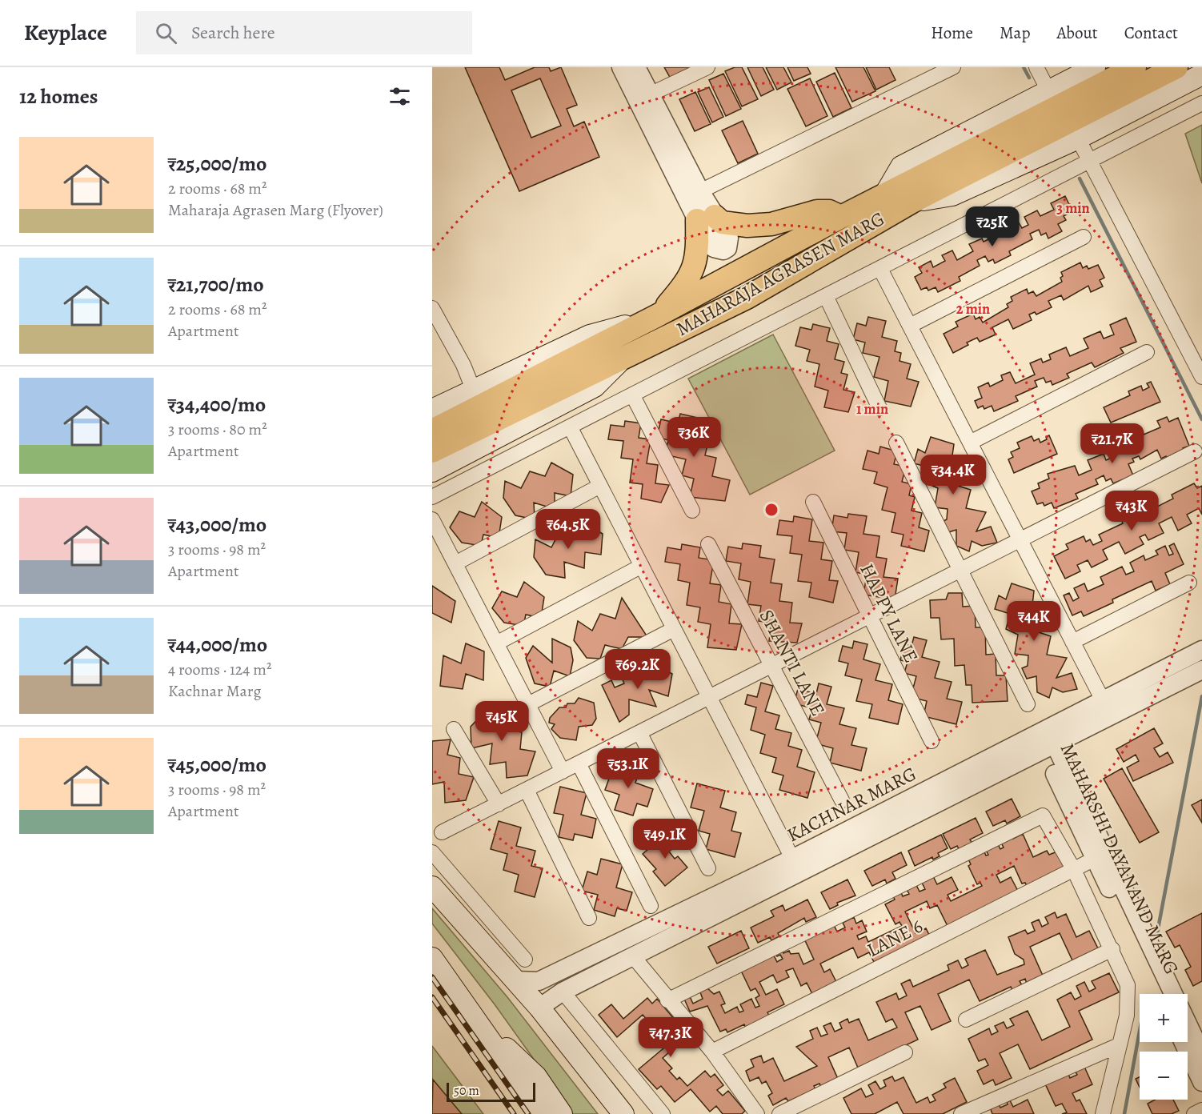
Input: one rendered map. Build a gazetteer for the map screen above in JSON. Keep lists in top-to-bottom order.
{
  "streets": {
    "main road": ["MAHARAJA AGRASEN MARG"],
    "street": [
      "HAPPY LANE",
      "SHANTI LANE",
      "KACHNAR MARG",
      "MAHARSHI DAYANAND MARG",
      "LANE 6"
    ]
  },
  "crossings": [
    ["KACHNAR MARG", "MAHARSHI DAYANAND MARG"],
    ["MAHARSHI DAYANAND MARG", "LANE 6"]
  ],
  "scale_bar": "50 m",
  "page": {
    "header": "Keyplace",
    "search": "Search here",
    "nav": [
      "Home",
      "Map",
      "About",
      "Contact"
    ],
    "heading": "12 homes",
    "list": [
      {
        "name": "₹25,000/mo",
        "note": "2 rooms · 68 m² · Maharaja Agrasen Marg (Flyover)"
      },
      {
        "name": "₹21,700/mo",
        "note": "2 rooms · 68 m² · Apartment"
      },
      {
        "name": "₹34,400/mo",
        "note": "3 rooms · 80 m² · Apartment"
      },
      {
        "name": "₹43,000/mo",
        "note": "3 rooms · 98 m² · Apartment"
      },
      {
        "name": "₹44,000/mo",
        "note": "4 rooms · 124 m² · Kachnar Marg"
      },
      {
        "name": "₹45,000/mo",
        "note": "3 rooms · 98 m² · Apartment"
      }
    ],
    "price": [
      "₹25K",
      "₹36K",
      "₹21.7K",
      "₹34.4K",
      "₹43K",
      "₹64.5K",
      "₹44K",
      "₹69.2K",
      "₹45K",
      "₹53.1K",
      "₹49.1K",
      "₹47.3K"
    ],
    "map_buttons": ["+", "−"],
    "scale": "50 m"
  },
  "rings": ["3 min", "2 min", "1 min"]
}
